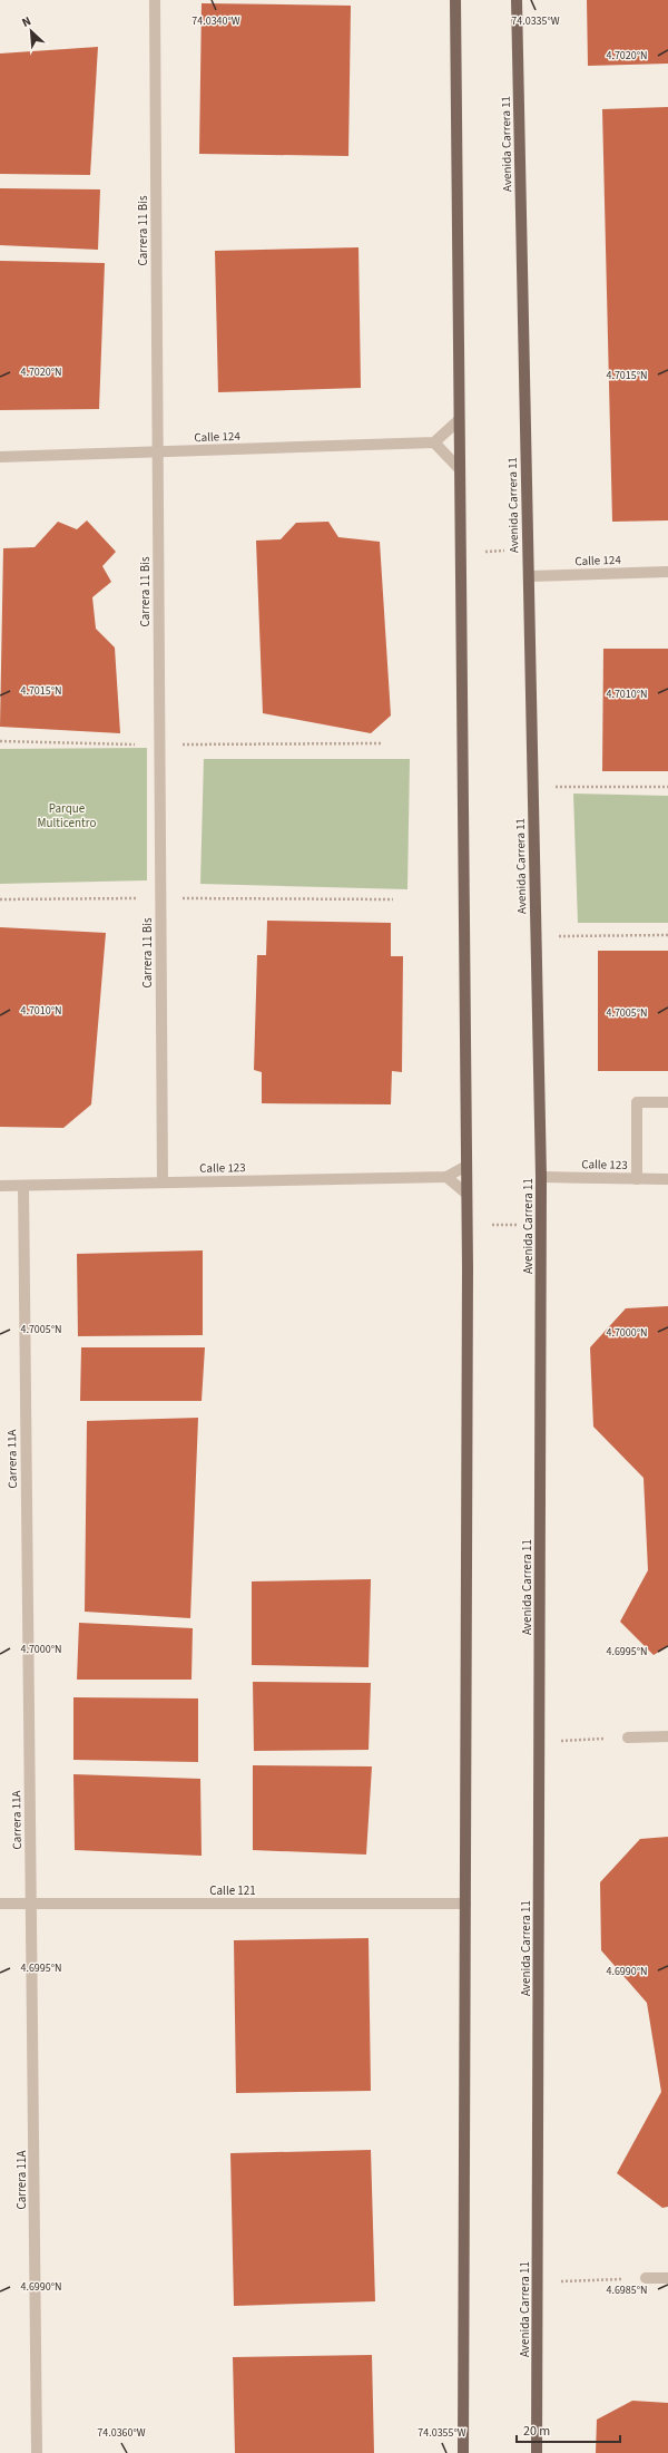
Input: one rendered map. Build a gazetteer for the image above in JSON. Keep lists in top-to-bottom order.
{
  "streets": {
    "main road": ["Avenida Carrera 11"],
    "street": [
      "Carrera 11 Bis",
      "Calle 124",
      "Calle 123",
      "Carrera 11A",
      "Calle 121"
    ]
  },
  "crossings": [
    ["Avenida Carrera 11", "Calle 124"],
    ["Avenida Carrera 11", "Calle 123"],
    ["Carrera 11 Bis", "Calle 124"],
    ["Carrera 11 Bis", "Calle 123"],
    ["Calle 123", "Carrera 11A"],
    ["Carrera 11A", "Calle 121"]
  ],
  "parks": ["Parque Multicentro"],
  "scale_bar": "20 m",
  "north": "top left",
  "coordinates": [
    "74.0340°W",
    "74.0335°W",
    "4.7020°N",
    "4.7015°N",
    "4.7010°N",
    "4.7005°N",
    "4.7000°N",
    "4.6995°N",
    "4.6990°N",
    "4.6985°N",
    "74.0360°W",
    "74.0355°W"
  ]
}
